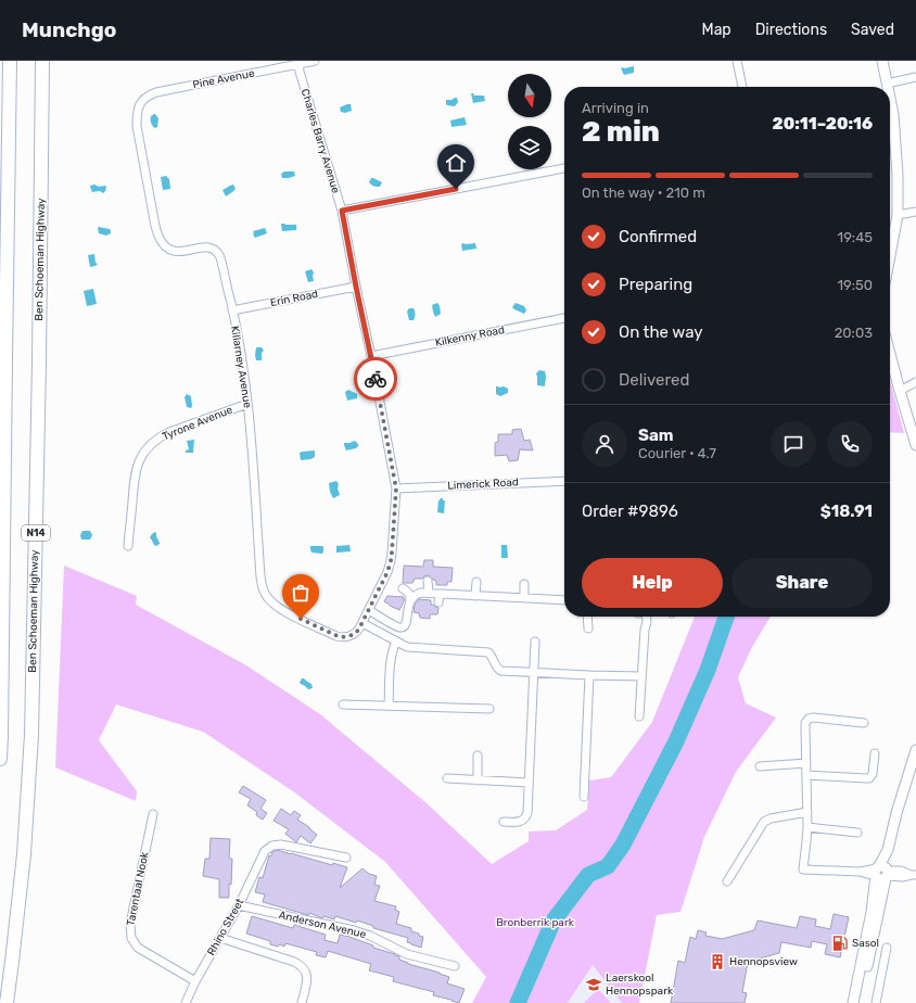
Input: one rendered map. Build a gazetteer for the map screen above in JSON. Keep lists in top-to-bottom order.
{
  "streets": {
    "highway": ["Ben Schoeman Highway", "N14"],
    "street": [
      "Pine Avenue",
      "Charles Barry Avenue",
      "Erin Road",
      "Kilkenny Road",
      "Killarney Avenue",
      "Tyrone Avenue",
      "Limerick Road",
      "Tarentaal Nook",
      "Anderson Avenue",
      "Rhino Street"
    ]
  },
  "crossings": [
    ["Pine Avenue", "Charles Barry Avenue"],
    ["Pine Avenue", "Killarney Avenue"],
    ["Charles Barry Avenue", "Erin Road"],
    ["Charles Barry Avenue", "Kilkenny Road"],
    ["Charles Barry Avenue", "Killarney Avenue"],
    ["Charles Barry Avenue", "Limerick Road"],
    ["Erin Road", "Killarney Avenue"],
    ["Killarney Avenue", "Tyrone Avenue"],
    ["Tarentaal Nook", "Rhino Street"],
    ["Anderson Avenue", "Rhino Street"]
  ],
  "parks": ["Bronberrik park"],
  "places": {
    "fuel station": ["Sasol"],
    "building": ["Hennopsview"],
    "school or university": ["Laerskool Hennopspark"]
  },
  "north": "bottom",
  "page": {
    "header": "Munchgo",
    "nav": ["Map", "Directions", "Saved"],
    "heading": ["2 min", "Arriving in", "20:11–20:16"],
    "panel": [
      "Sam",
      "Courier · 4.7",
      "Order #9896",
      "$18.91"
    ],
    "bar": "On the way · 210 m",
    "list": [
      ["Confirmed", "19:45"],
      ["Preparing", "19:50"],
      ["On the way", "20:03"],
      "Delivered"
    ],
    "buttons": ["Help", "Share"]
  }
}
